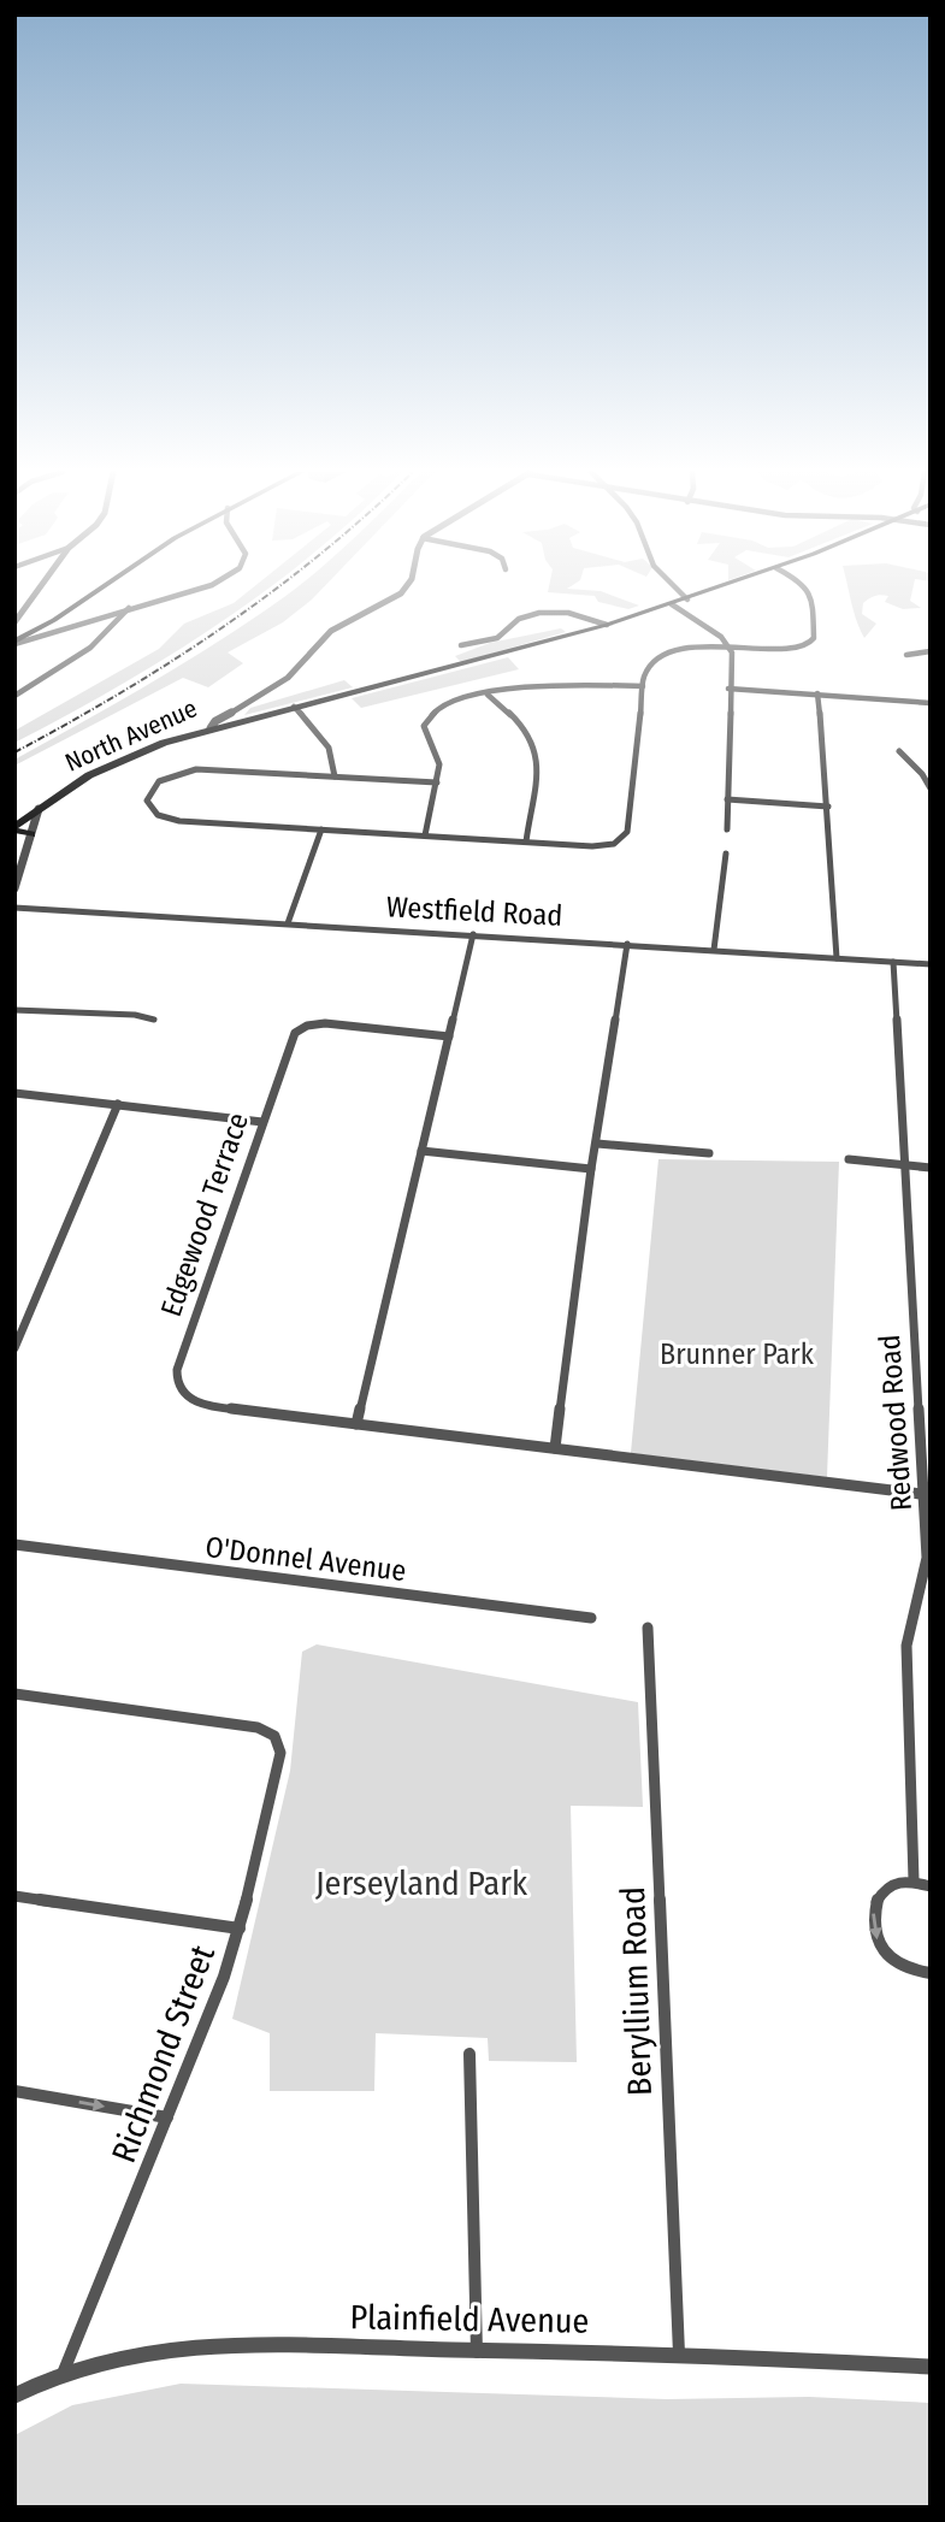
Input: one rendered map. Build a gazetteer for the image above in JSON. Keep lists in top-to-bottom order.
{
  "streets": {
    "main road": ["North Avenue"],
    "street": [
      "Westfield Road",
      "Edgewood Terrace",
      "Redwood Road",
      "O'Donnel Avenue",
      "Beryllium Road",
      "Richmond Street",
      "Plainfield Avenue"
    ]
  },
  "crossings": [
    ["Westfield Road", "Redwood Road"],
    ["Beryllium Road", "Plainfield Avenue"],
    ["Richmond Street", "Plainfield Avenue"]
  ],
  "parks": ["Brunner Park", "Jerseyland Park"]
}
